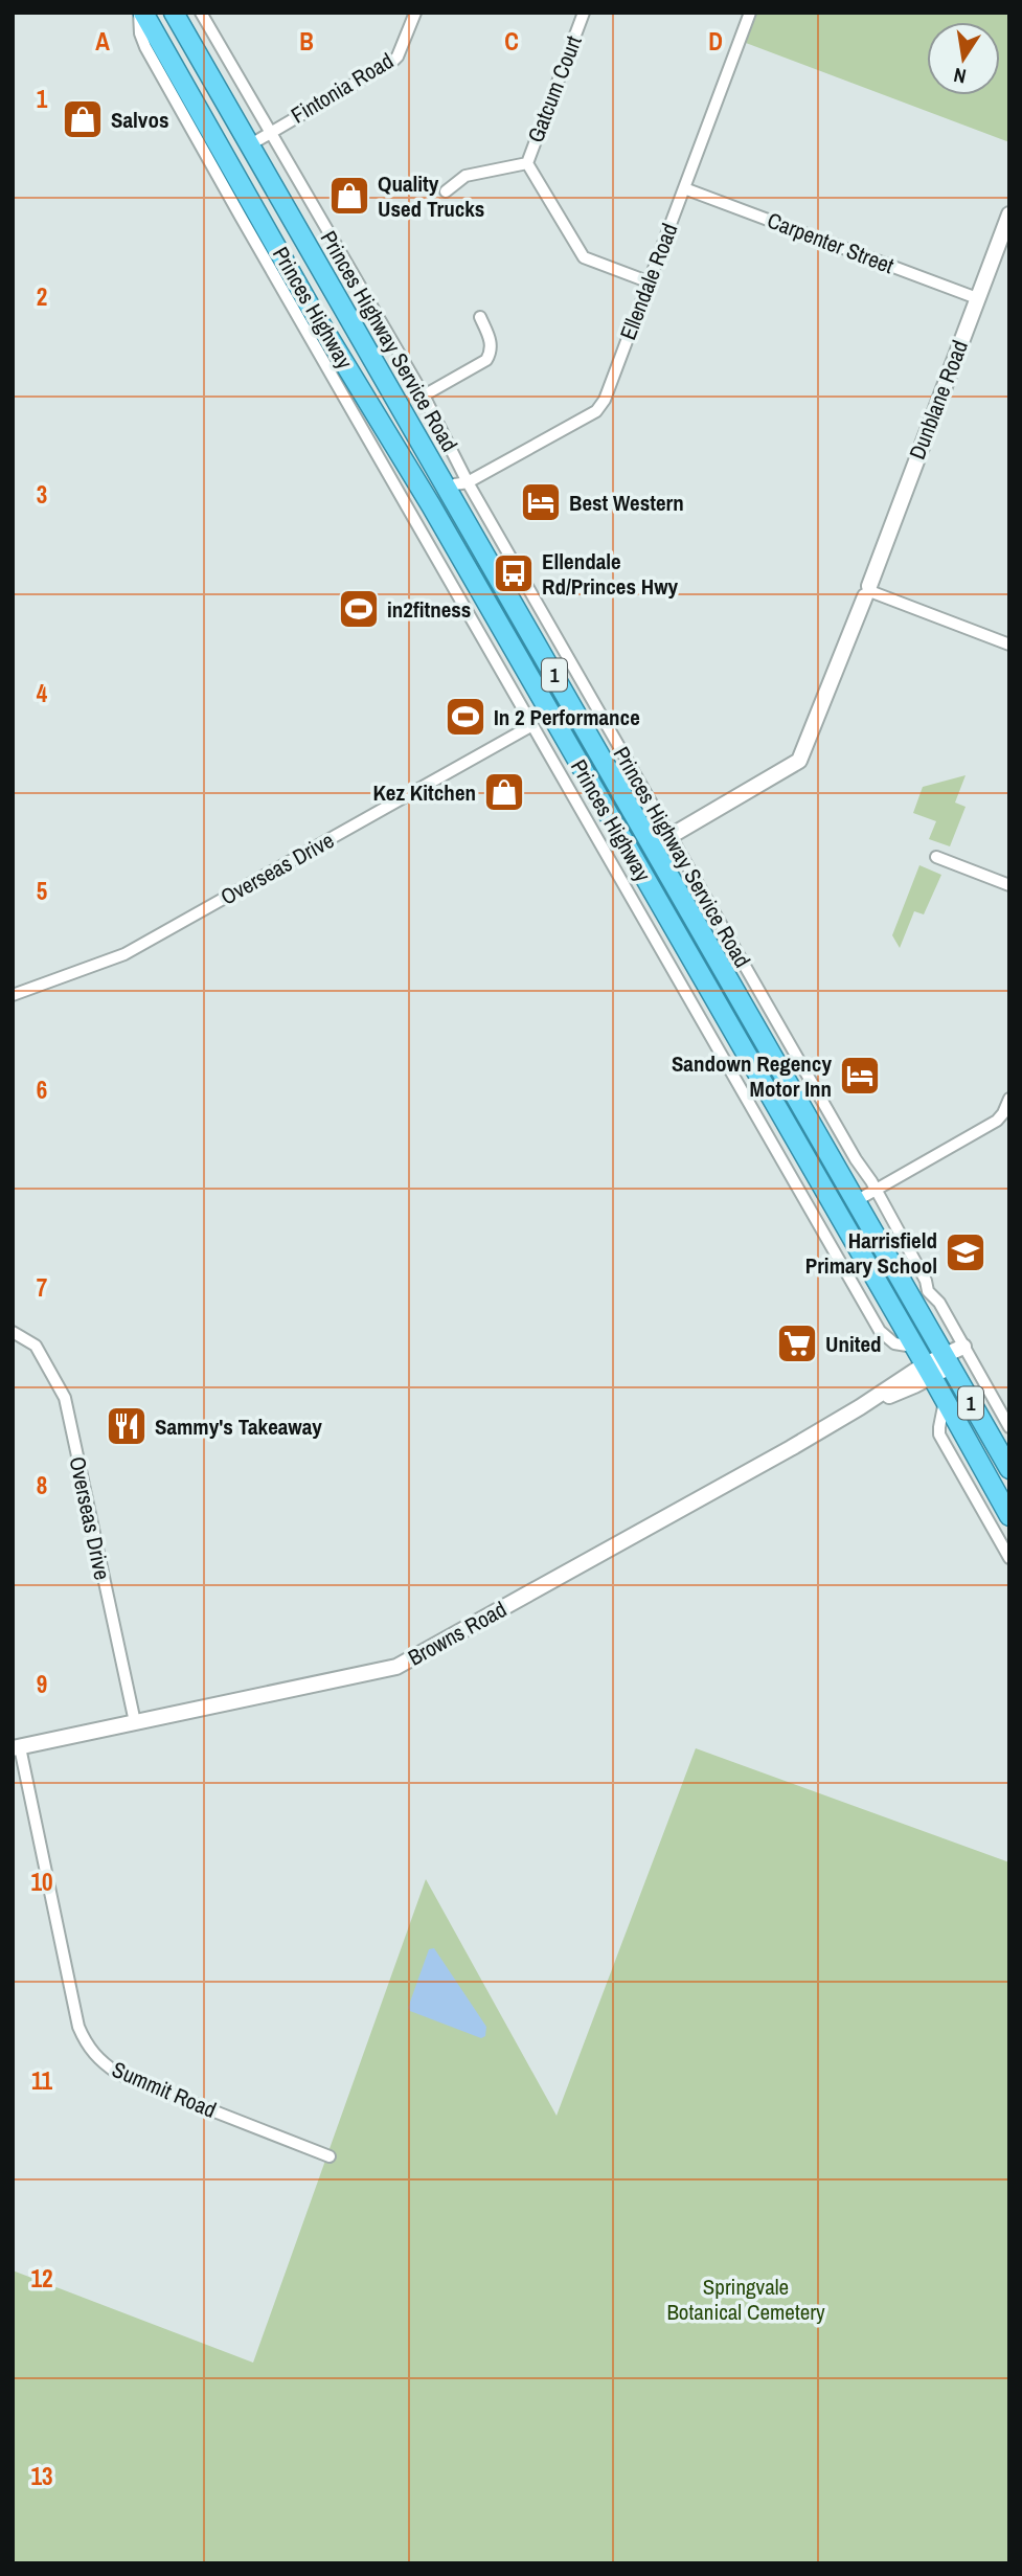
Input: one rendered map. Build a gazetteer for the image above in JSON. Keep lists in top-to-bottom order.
{
  "streets": {
    "highway": ["Princes Highway", "1"],
    "street": [
      "Fintonia Road",
      "Gatcum Court",
      "Carpenter Street",
      "Ellendale Road",
      "Princes Highway Service Road",
      "Dunblane Road",
      "Overseas Drive",
      "Browns Road",
      "Summit Road"
    ]
  },
  "crossings": [
    ["Fintonia Road", "Princes Highway"],
    ["Fintonia Road", "Princes Highway Service Road"],
    ["Gatcum Court", "Ellendale Road"],
    ["Carpenter Street", "Ellendale Road"],
    ["Carpenter Street", "Dunblane Road"],
    ["Ellendale Road", "Princes Highway"],
    ["Ellendale Road", "Princes Highway Service Road"],
    ["Princes Highway", "Dunblane Road"],
    ["Princes Highway", "Browns Road"],
    ["Princes Highway Service Road", "Dunblane Road"],
    ["Princes Highway Service Road", "Browns Road"],
    ["Overseas Drive", "Browns Road"],
    ["Browns Road", "Summit Road"]
  ],
  "parks": ["Springvale Botanical Cemetery"],
  "places": {
    "shop": ["Salvos", "Quality Used Trucks", "Kez Kitchen"],
    "hotel": ["Best Western", "Sandown Regency Motor Inn"],
    "bus stop": ["Ellendale Rd/Princes Hwy"],
    "sports": ["in2fitness", "In 2 Performance"],
    "school or university": ["Harrisfield Primary School"],
    "supermarket": ["United"],
    "restaurant": ["Sammy's Takeaway"]
  },
  "north": "bottom",
  "grid": {
    "columns": [
      "A",
      "B",
      "C",
      "D"
    ],
    "rows": [
      "1",
      "2",
      "3",
      "4",
      "5",
      "6",
      "7",
      "8",
      "9",
      "10",
      "11",
      "12",
      "13"
    ]
  }
}
